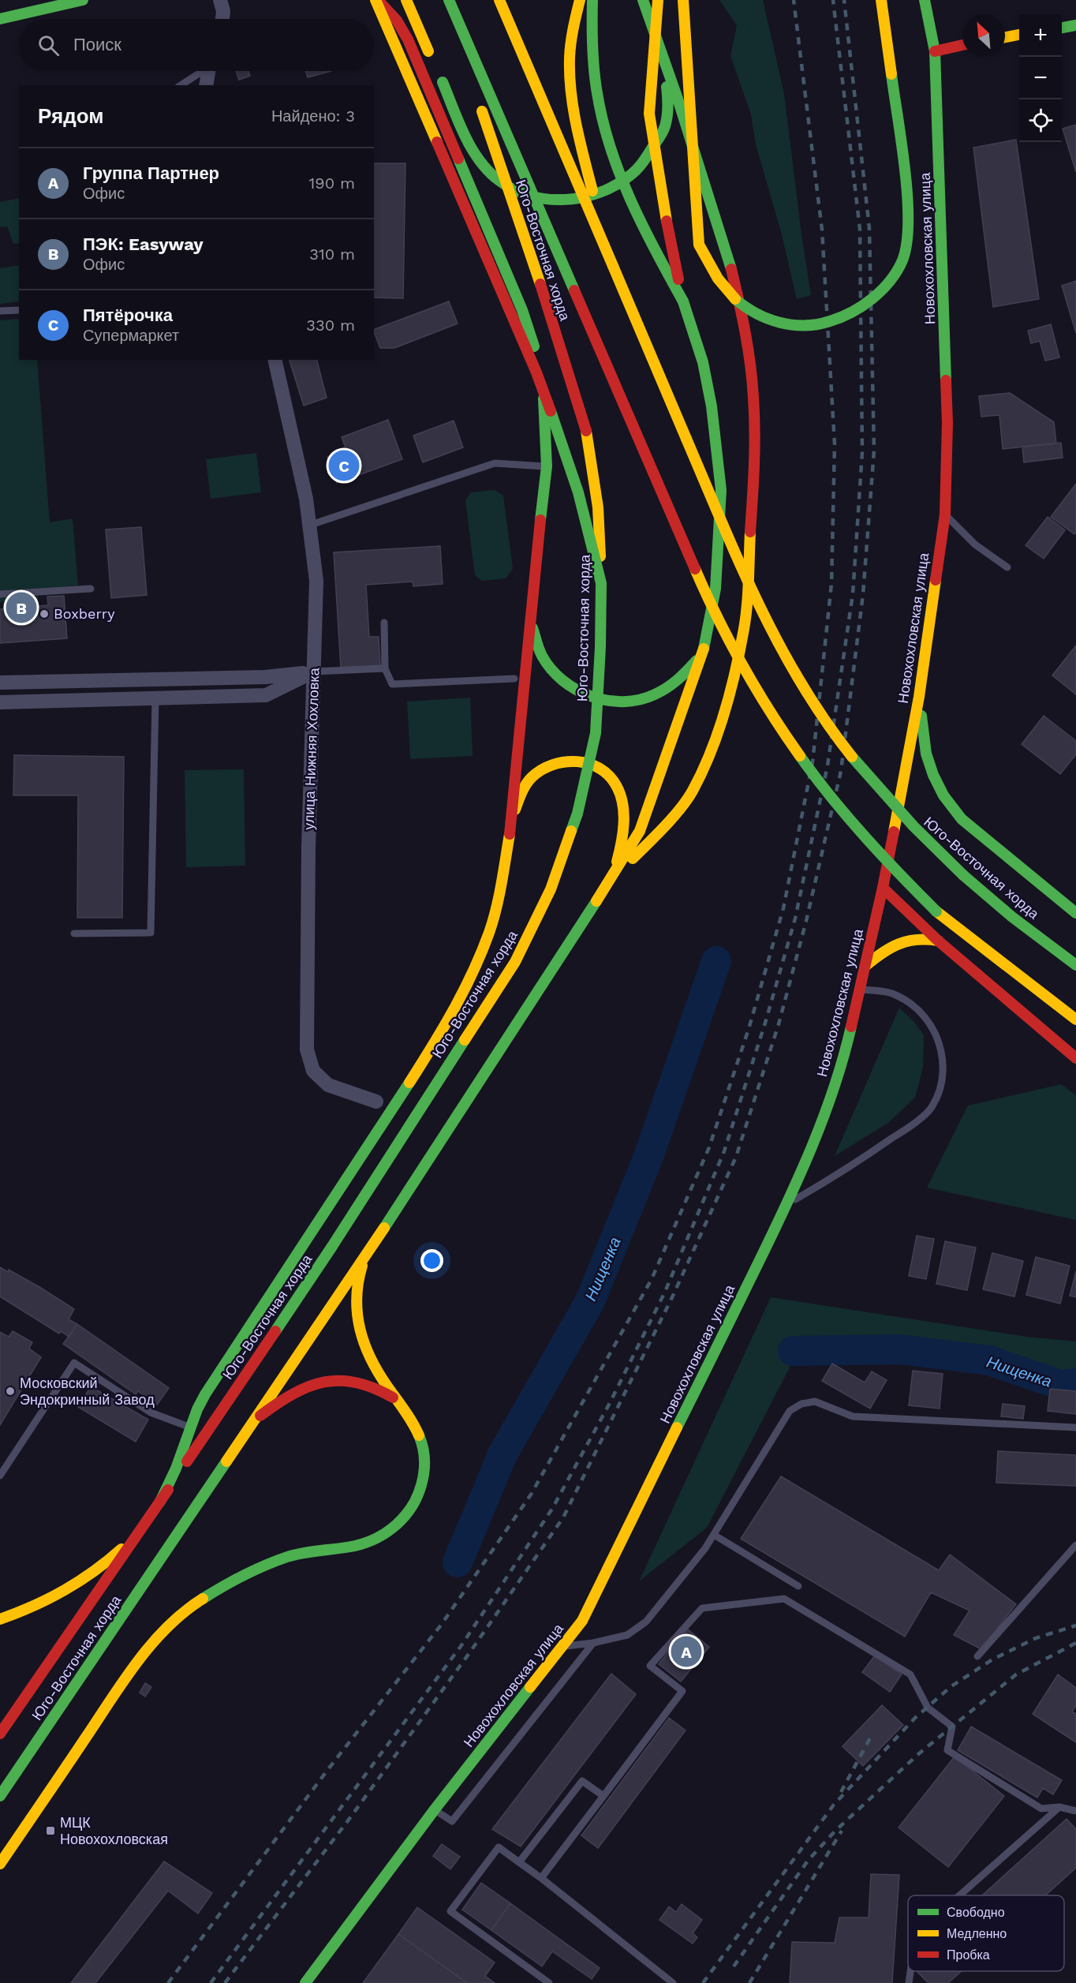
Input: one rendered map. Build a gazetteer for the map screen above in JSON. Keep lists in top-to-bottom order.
{
  "streets": {
    "main road": ["Новохохловская улица", "Юго-Восточная хорда"],
    "street": ["улица Нижняя Хохловка"]
  },
  "water": ["Нищенка"],
  "places": {
    "other": ["Boxberry", "Московский Эндокринный Завод"],
    "transit": ["МЦК Новохохловская"]
  },
  "legend": ["Свободно", "Медленно", "Пробка"],
  "north": "top left",
  "page": {
    "map_buttons": ["+", "−"],
    "search": "Поиск",
    "heading": ["Рядом", "Найдено: 3"],
    "list": [
      {
        "mark": "A",
        "name": "Группа Партнер",
        "note": "Офис",
        "value": "190 m"
      },
      {
        "mark": "B",
        "name": "ПЭК: Easyway",
        "note": "Офис",
        "value": "310 m"
      },
      {
        "mark": "C",
        "name": "Пятёрочка",
        "note": "Супермаркет",
        "value": "330 m"
      }
    ],
    "pins": ["C", "B", "A"]
  }
}
